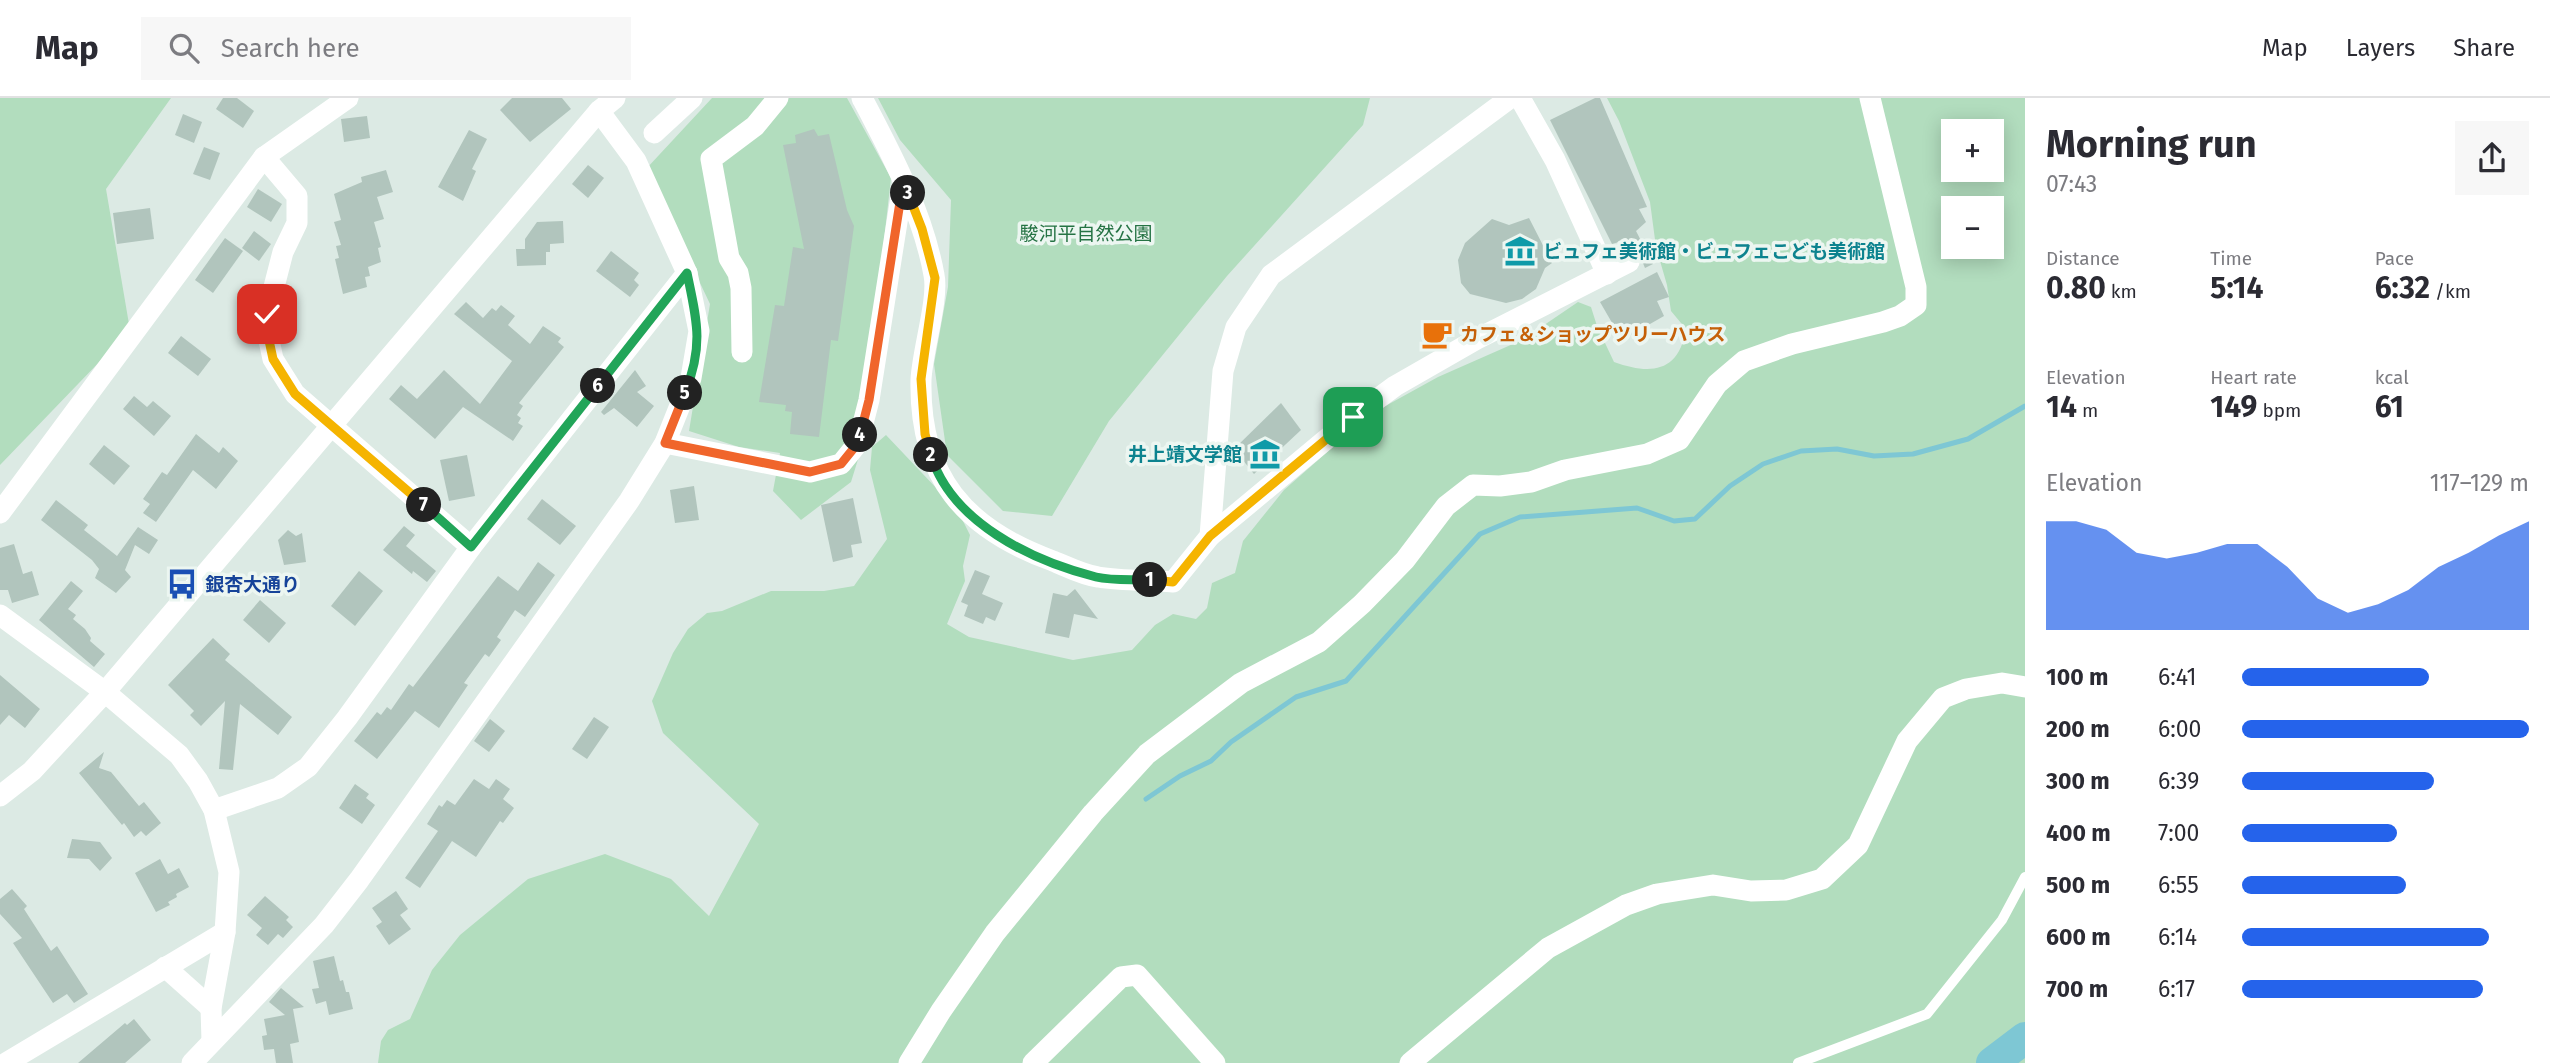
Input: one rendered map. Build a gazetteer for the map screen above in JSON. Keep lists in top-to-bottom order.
{
  "parks": ["駿河平自然公園"],
  "places": {
    "museum": ["ビュフェ美術館・ビュフェこども美術館", "井上靖文学館"],
    "cafe": ["カフェ＆ショップツリーハウス"],
    "bus stop": ["銀杏大通り"]
  },
  "page": {
    "header": "Map",
    "search": "Search here",
    "nav": ["Map", "Layers", "Share"],
    "heading": ["Morning run", "07:43"],
    "map_buttons": ["+", "−"],
    "pins": [
      "3",
      "6",
      "5",
      "4",
      "2",
      "7",
      "1"
    ],
    "stats": [
      ["Distance", "0.80 km"],
      ["Time", "5:14"],
      ["Pace", "6:32 /km"],
      ["Elevation", "14 m"],
      ["Heart rate", "149 bpm"],
      ["kcal", "61"]
    ],
    "chart": ["Elevation", "117–129 m"],
    "list": [
      {
        "name": "100 m",
        "note": "6:41"
      },
      {
        "name": "200 m",
        "note": "6:00"
      },
      {
        "name": "300 m",
        "note": "6:39"
      },
      {
        "name": "400 m",
        "note": "7:00"
      },
      {
        "name": "500 m",
        "note": "6:55"
      },
      {
        "name": "600 m",
        "note": "6:14"
      },
      {
        "name": "700 m",
        "note": "6:17"
      }
    ]
  }
}
